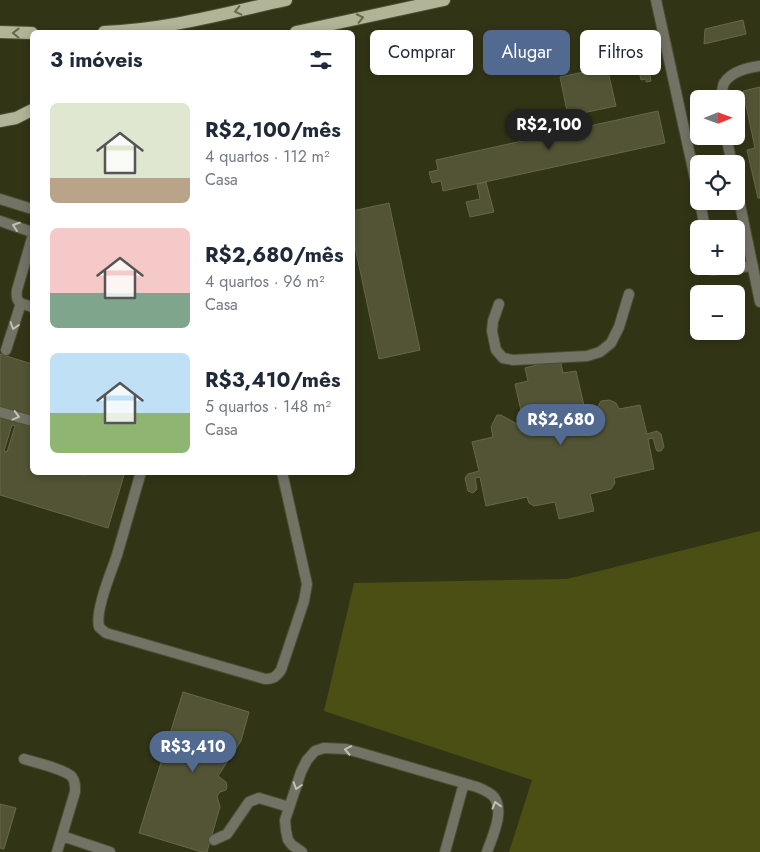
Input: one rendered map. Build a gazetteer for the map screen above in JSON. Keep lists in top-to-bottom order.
{
  "north": "right",
  "page": {
    "chip": ["Comprar", "Alugar", "Filtros"],
    "heading": "3 imóveis",
    "map_buttons": ["+", "−"],
    "list": [
      {
        "name": "R$2,100/mês",
        "note": "4 quartos · 112 m² · Casa"
      },
      {
        "name": "R$2,680/mês",
        "note": "4 quartos · 96 m² · Casa"
      },
      {
        "name": "R$3,410/mês",
        "note": "5 quartos · 148 m² · Casa"
      }
    ],
    "price": ["R$2,100", "R$2,680", "R$3,410"]
  }
}
